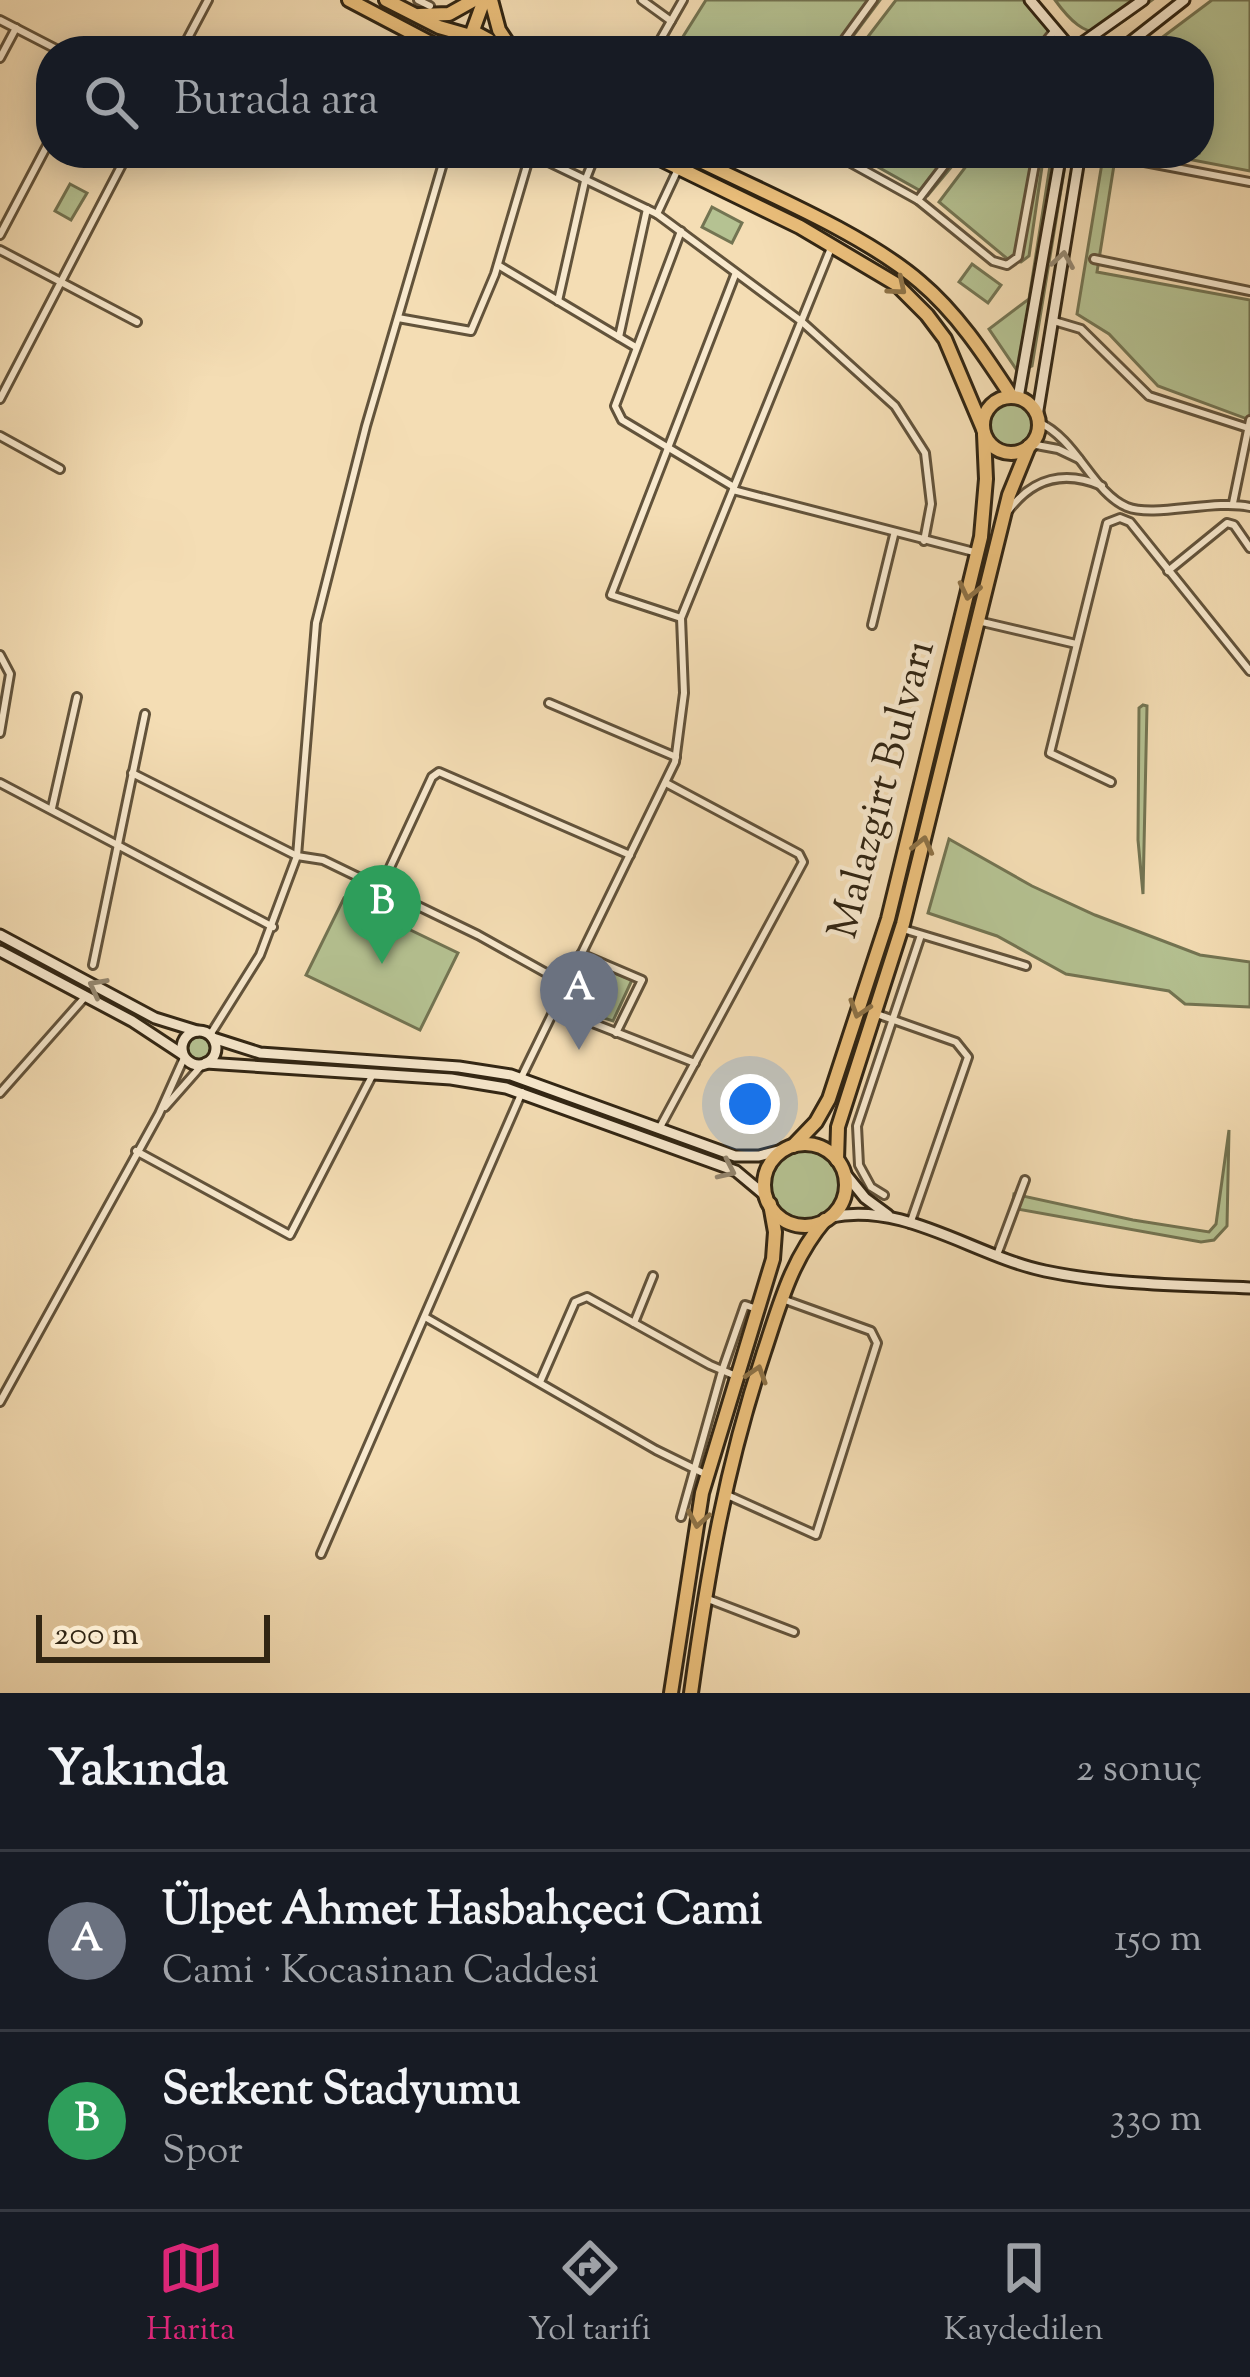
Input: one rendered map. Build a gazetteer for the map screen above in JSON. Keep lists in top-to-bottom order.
{
  "streets": {
    "highway": ["Malazgirt Bulvarı"]
  },
  "scale_bar": "200 m",
  "page": {
    "search": "Burada ara",
    "pins": ["B", "A"],
    "scale": "200 m",
    "heading": ["Yakında", "2 sonuç"],
    "list": [
      {
        "mark": "A",
        "name": "Ülpet Ahmet Hasbahçeci Cami",
        "note": "Cami · Kocasinan Caddesi",
        "value": "150 m"
      },
      {
        "mark": "B",
        "name": "Serkent Stadyumu",
        "note": "Spor",
        "value": "330 m"
      }
    ],
    "nav": ["Harita", "Yol tarifi", "Kaydedilen"]
  }
}
